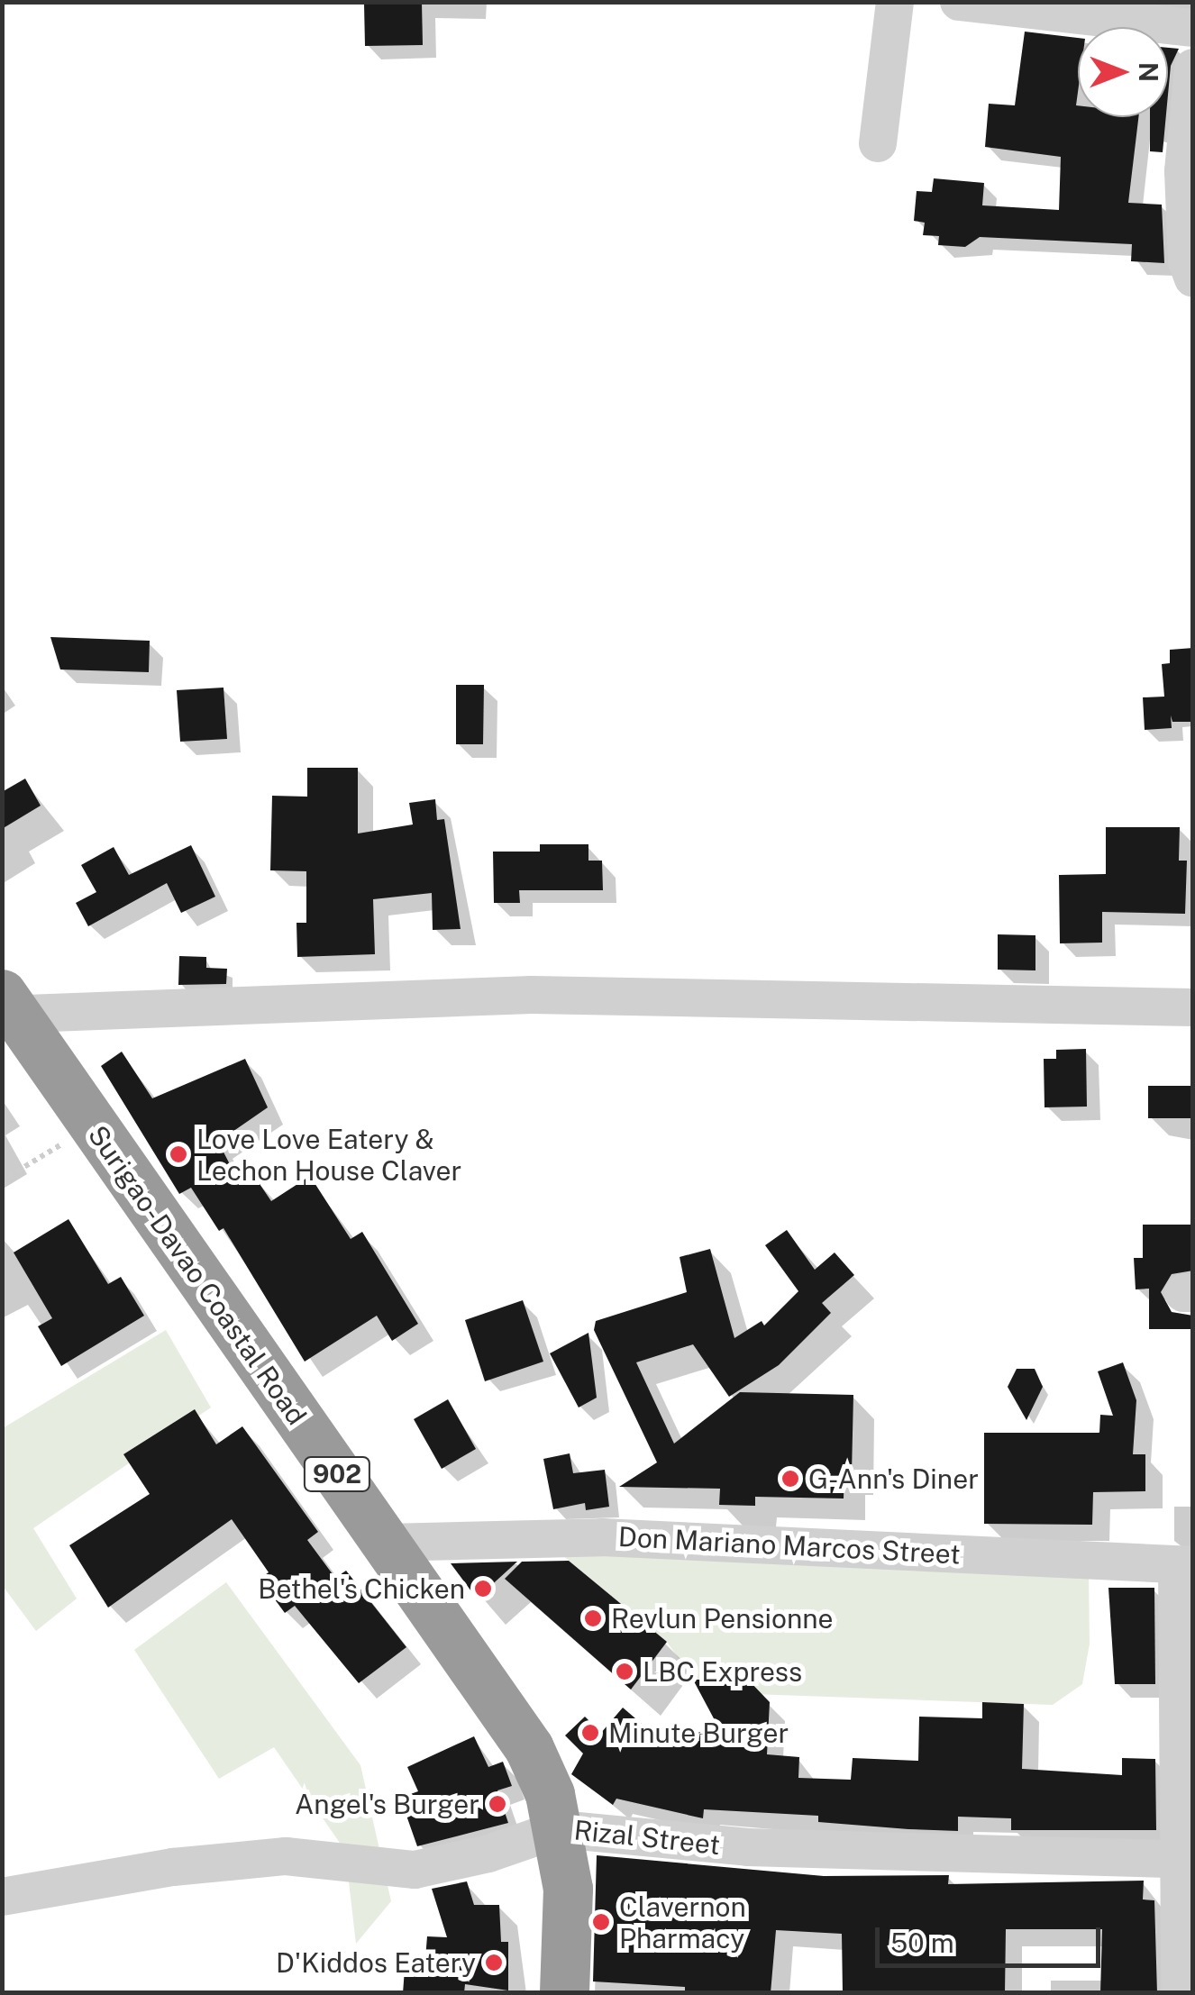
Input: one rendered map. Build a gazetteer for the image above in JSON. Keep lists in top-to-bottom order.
{
  "streets": {
    "highway": ["Surigao-Davao Coastal Road", "902"],
    "street": ["Don Mariano Marcos Street", "Rizal Street"]
  },
  "crossings": [
    ["Surigao-Davao Coastal Road", "Don Mariano Marcos Street"],
    ["Surigao-Davao Coastal Road", "Rizal Street"]
  ],
  "places": [
    "Love Love Eatery & Lechon House Claver",
    "G-Ann's Diner",
    "Bethel's Chicken",
    "Revlun Pensionne",
    "LBC Express",
    "Minute Burger",
    "Angel's Burger",
    "Clavernon Pharmacy",
    "D'Kiddos Eatery"
  ],
  "scale_bar": "50 m",
  "north": "right"
}
